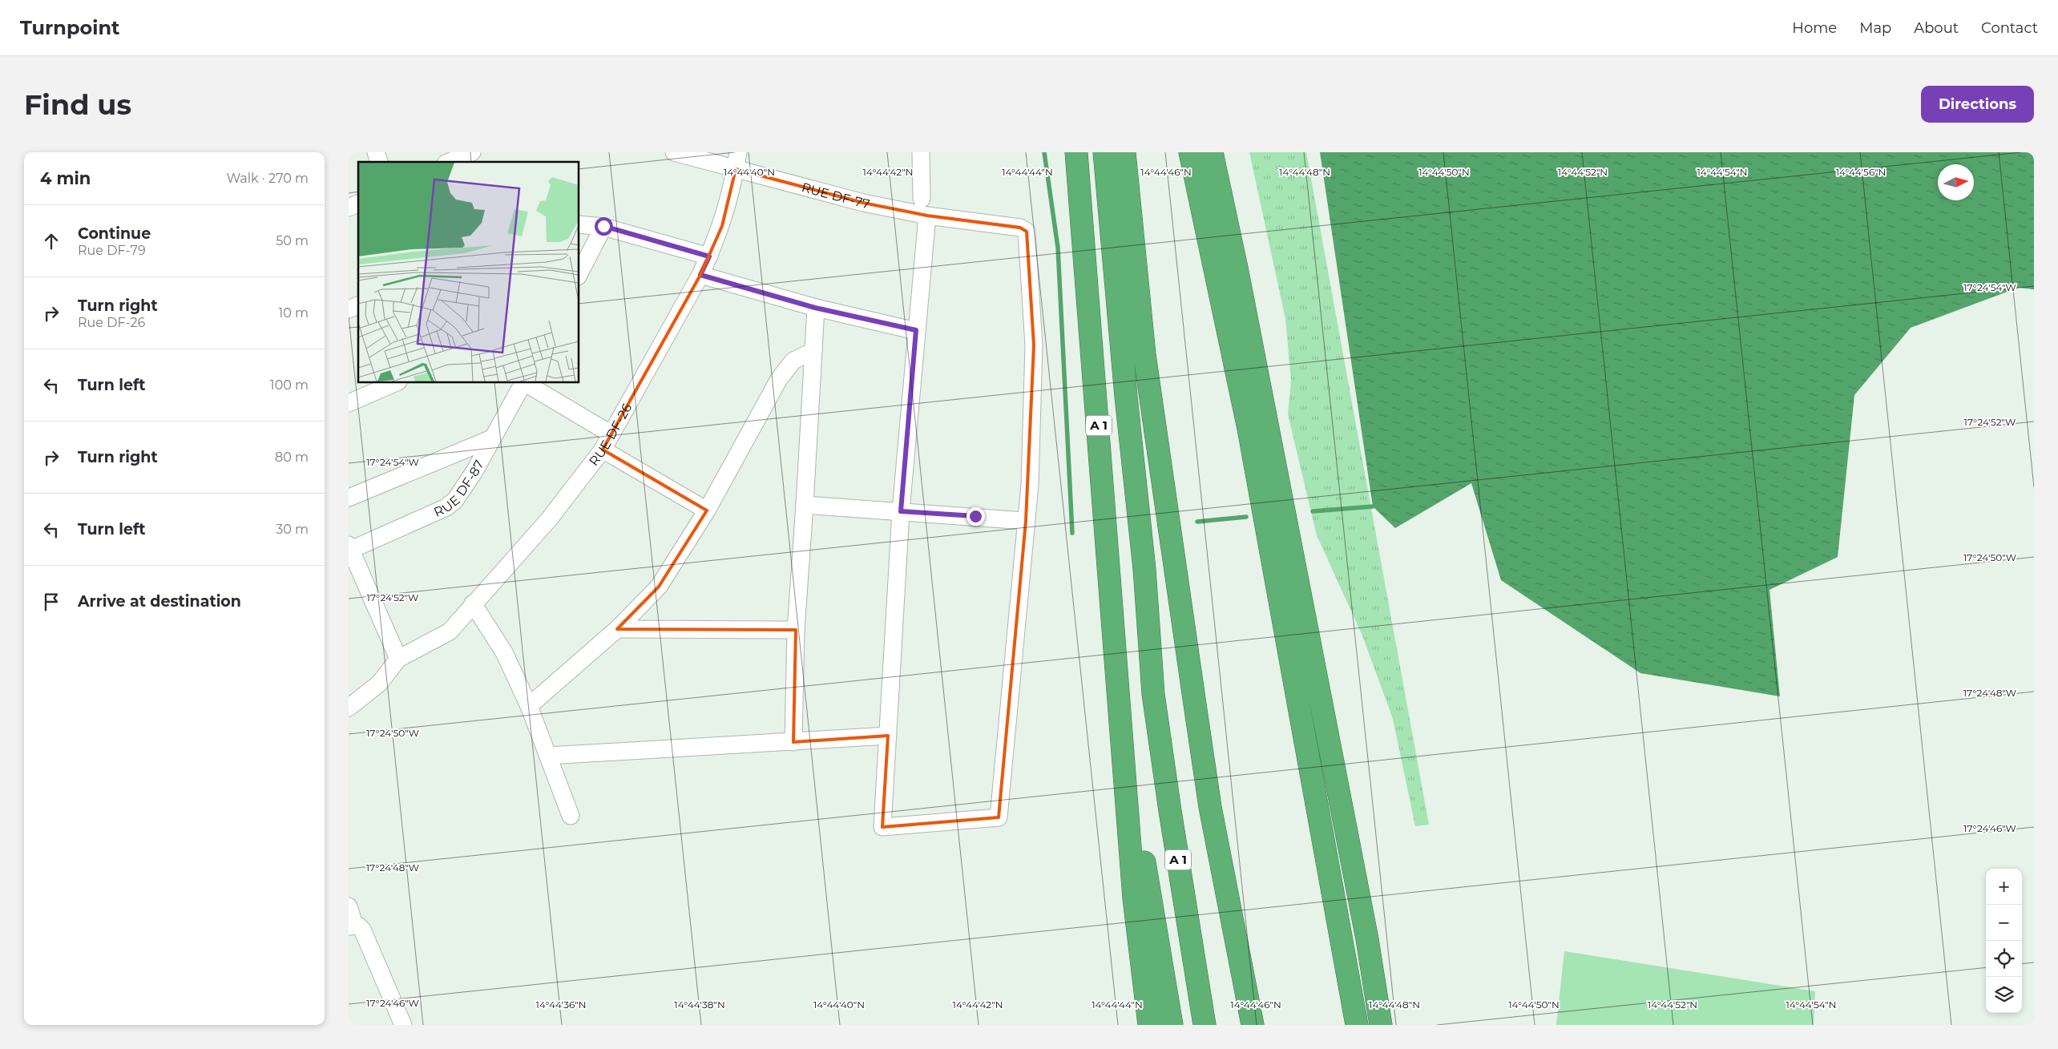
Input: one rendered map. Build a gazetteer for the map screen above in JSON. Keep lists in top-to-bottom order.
{
  "streets": {
    "highway": ["A 1"],
    "street": ["RUE DF-77", "RUE DF-26", "RUE DF-87"]
  },
  "crossings": [
    ["RUE DF-77", "RUE DF-26"]
  ],
  "north": "right",
  "page": {
    "header": "Turnpoint",
    "nav": [
      "Home",
      "Map",
      "About",
      "Contact"
    ],
    "buttons": "Directions",
    "title": "Find us",
    "heading": ["4 min", "Walk · 270 m"],
    "list": [
      ["Continue", "Rue DF-79", "50 m"],
      ["Turn right", "Rue DF-26", "10 m"],
      ["Turn left", "100 m"],
      ["Turn right", "80 m"],
      ["Turn left", "30 m"],
      "Arrive at destination"
    ],
    "map_buttons": ["+", "−"]
  },
  "coordinates": [
    "14°44'40\"N",
    "14°44'42\"N",
    "14°44'44\"N",
    "14°44'46\"N",
    "14°44'48\"N",
    "14°44'50\"N",
    "14°44'52\"N",
    "14°44'54\"N",
    "14°44'56\"N",
    "17°24'54\"W",
    "17°24'52\"W",
    "17°24'50\"W",
    "17°24'48\"W",
    "17°24'46\"W",
    "14°44'36\"N",
    "14°44'38\"N"
  ]
}
